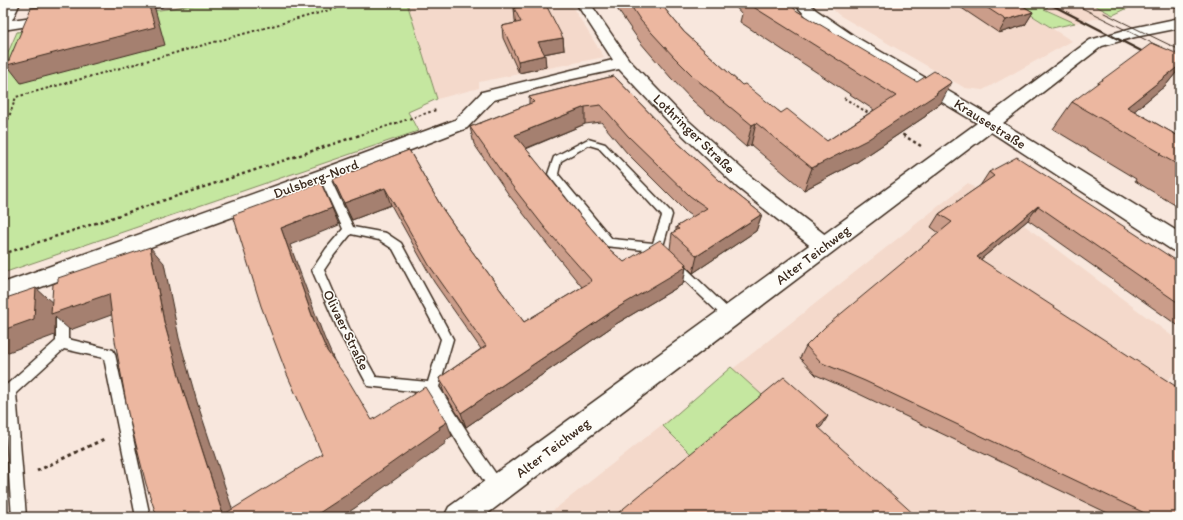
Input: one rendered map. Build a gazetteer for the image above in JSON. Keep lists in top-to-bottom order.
{
  "streets": {
    "street": [
      "Krausestraße",
      "Lothringer Straße",
      "Dulsberg-Nord",
      "Alter Teichweg"
    ],
    "lane": ["Olivaer Straße"]
  },
  "crossings": [
    ["Krausestraße", "Alter Teichweg"],
    ["Lothringer Straße", "Dulsberg-Nord"],
    ["Lothringer Straße", "Alter Teichweg"]
  ]
}
